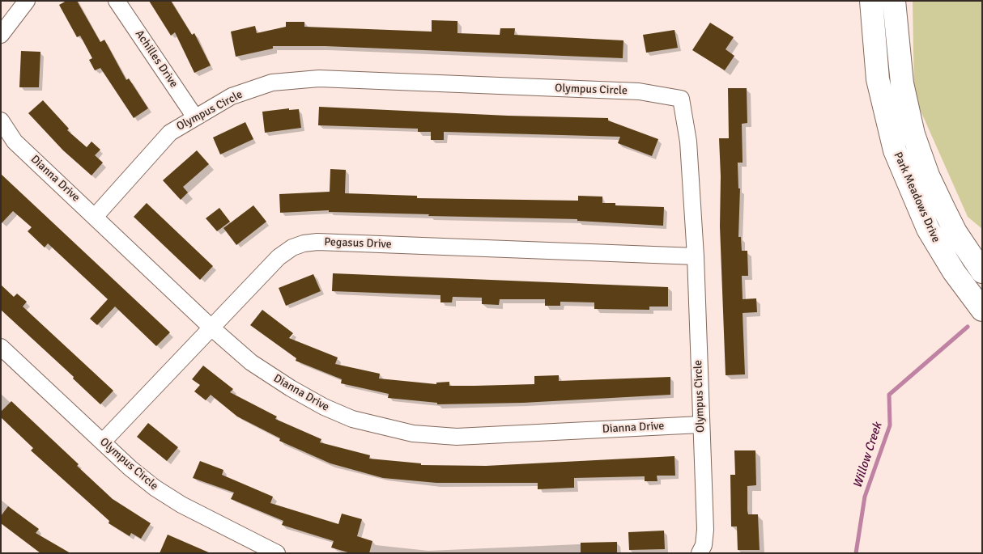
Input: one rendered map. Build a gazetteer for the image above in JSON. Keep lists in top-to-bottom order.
{
  "streets": {
    "main road": ["Park Meadows Drive"],
    "street": [
      "Achilles Drive",
      "Olympus Circle",
      "Dianna Drive",
      "Pegasus Drive"
    ]
  },
  "crossings": [
    ["Achilles Drive", "Olympus Circle"],
    ["Olympus Circle", "Dianna Drive"],
    ["Olympus Circle", "Pegasus Drive"],
    ["Dianna Drive", "Pegasus Drive"]
  ],
  "water": ["Willow Creek"]
}
